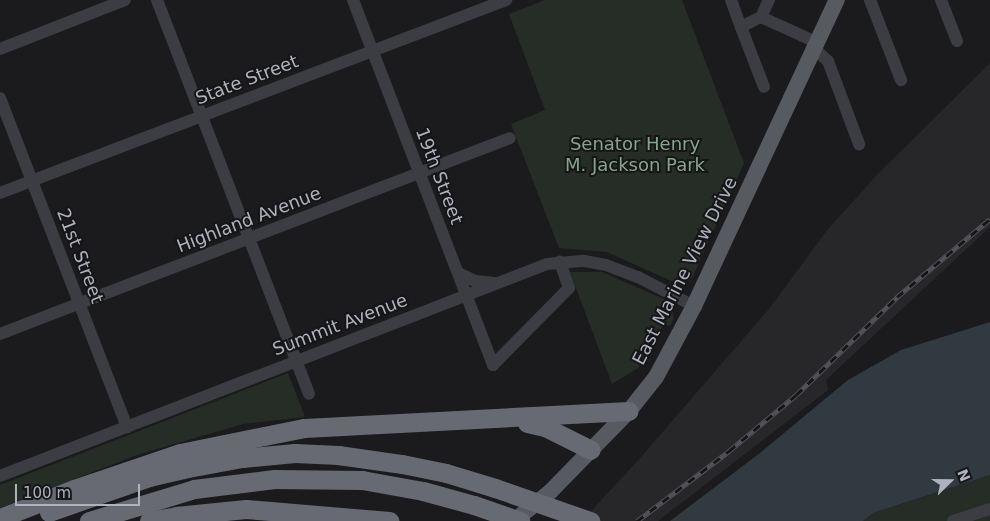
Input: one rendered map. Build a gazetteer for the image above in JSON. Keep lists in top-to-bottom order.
{
  "streets": {
    "main road": ["East Marine View Drive"],
    "street": [
      "State Street",
      "19th Street",
      "Highland Avenue",
      "21st Street",
      "Summit Avenue"
    ]
  },
  "crossings": [
    ["State Street", "19th Street"],
    ["State Street", "21st Street"],
    ["19th Street", "Highland Avenue"],
    ["19th Street", "Summit Avenue"],
    ["Highland Avenue", "21st Street"],
    ["21st Street", "Summit Avenue"],
    ["East Marine View Drive", "Summit Avenue"]
  ],
  "parks": ["Senator Henry M. Jackson Park"],
  "scale_bar": "100 m",
  "north": "right"
}
